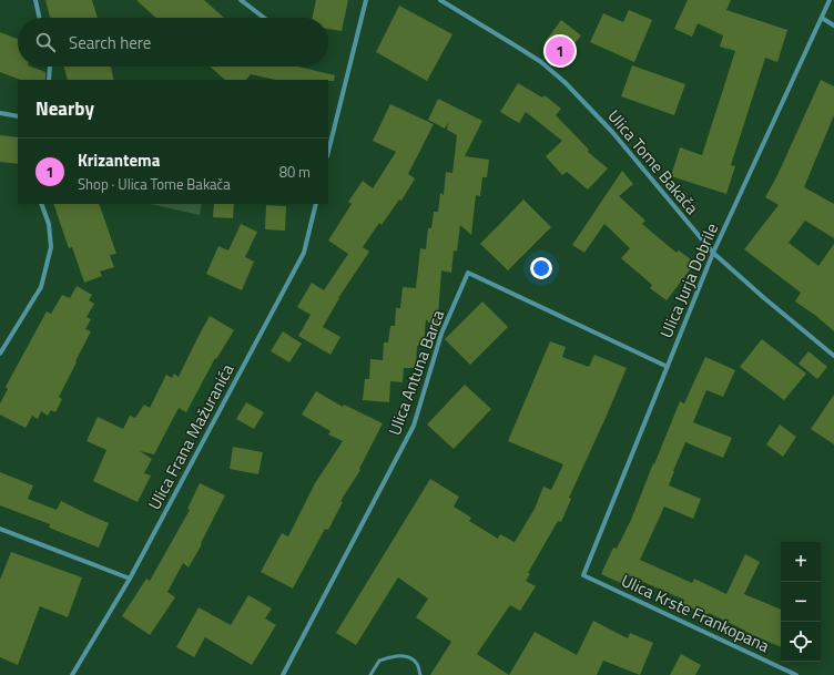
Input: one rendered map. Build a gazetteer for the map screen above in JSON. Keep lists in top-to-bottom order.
{
  "streets": {
    "street": [
      "Ulica Tome Bakača",
      "Ulica Jurja Dobrile",
      "Ulica Antuna Barca",
      "Ulica Frana Mažuranića",
      "Ulica Krste Frankopana"
    ]
  },
  "crossings": [
    ["Ulica Tome Bakača", "Ulica Jurja Dobrile"],
    ["Ulica Jurja Dobrile", "Ulica Antuna Barca"],
    ["Ulica Jurja Dobrile", "Ulica Krste Frankopana"]
  ],
  "page": {
    "search": "Search here",
    "pins": "1",
    "heading": "Nearby",
    "list": [
      {
        "mark": "1",
        "name": "Krizantema",
        "note": "Shop · Ulica Tome Bakača",
        "value": "80 m"
      }
    ],
    "map_buttons": ["+", "−"]
  }
}
